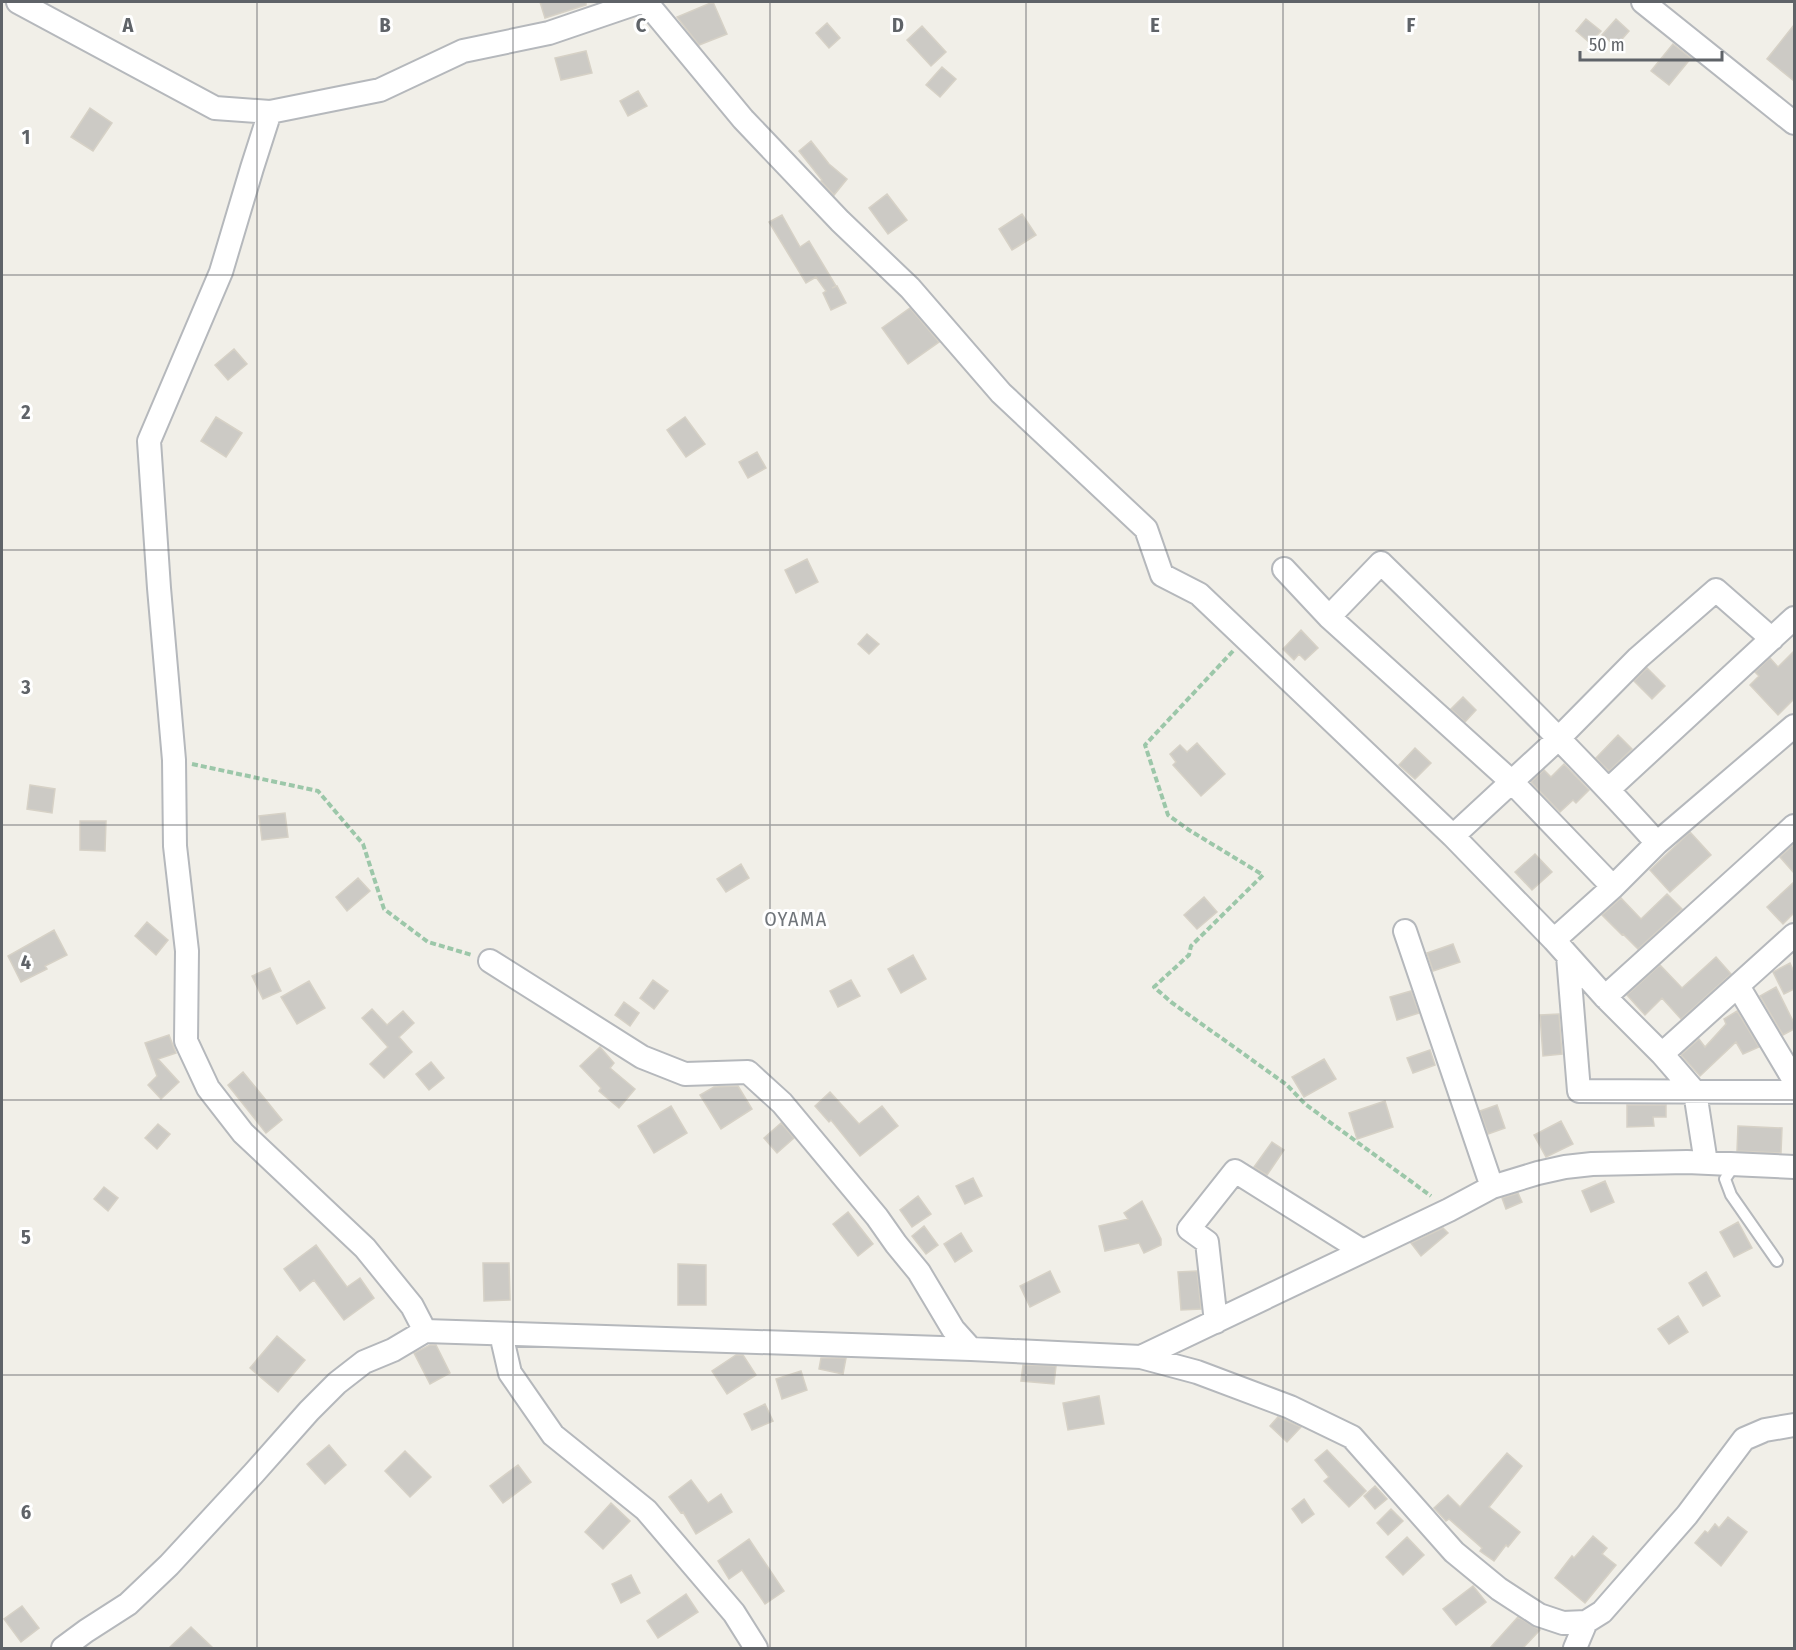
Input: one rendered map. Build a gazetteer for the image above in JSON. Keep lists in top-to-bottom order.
{
  "districts": ["OYAMA"],
  "scale_bar": "50 m",
  "grid": {
    "columns": [
      "A",
      "B",
      "C",
      "D",
      "E",
      "F"
    ],
    "rows": [
      "1",
      "2",
      "3",
      "4",
      "5",
      "6"
    ]
  }
}
